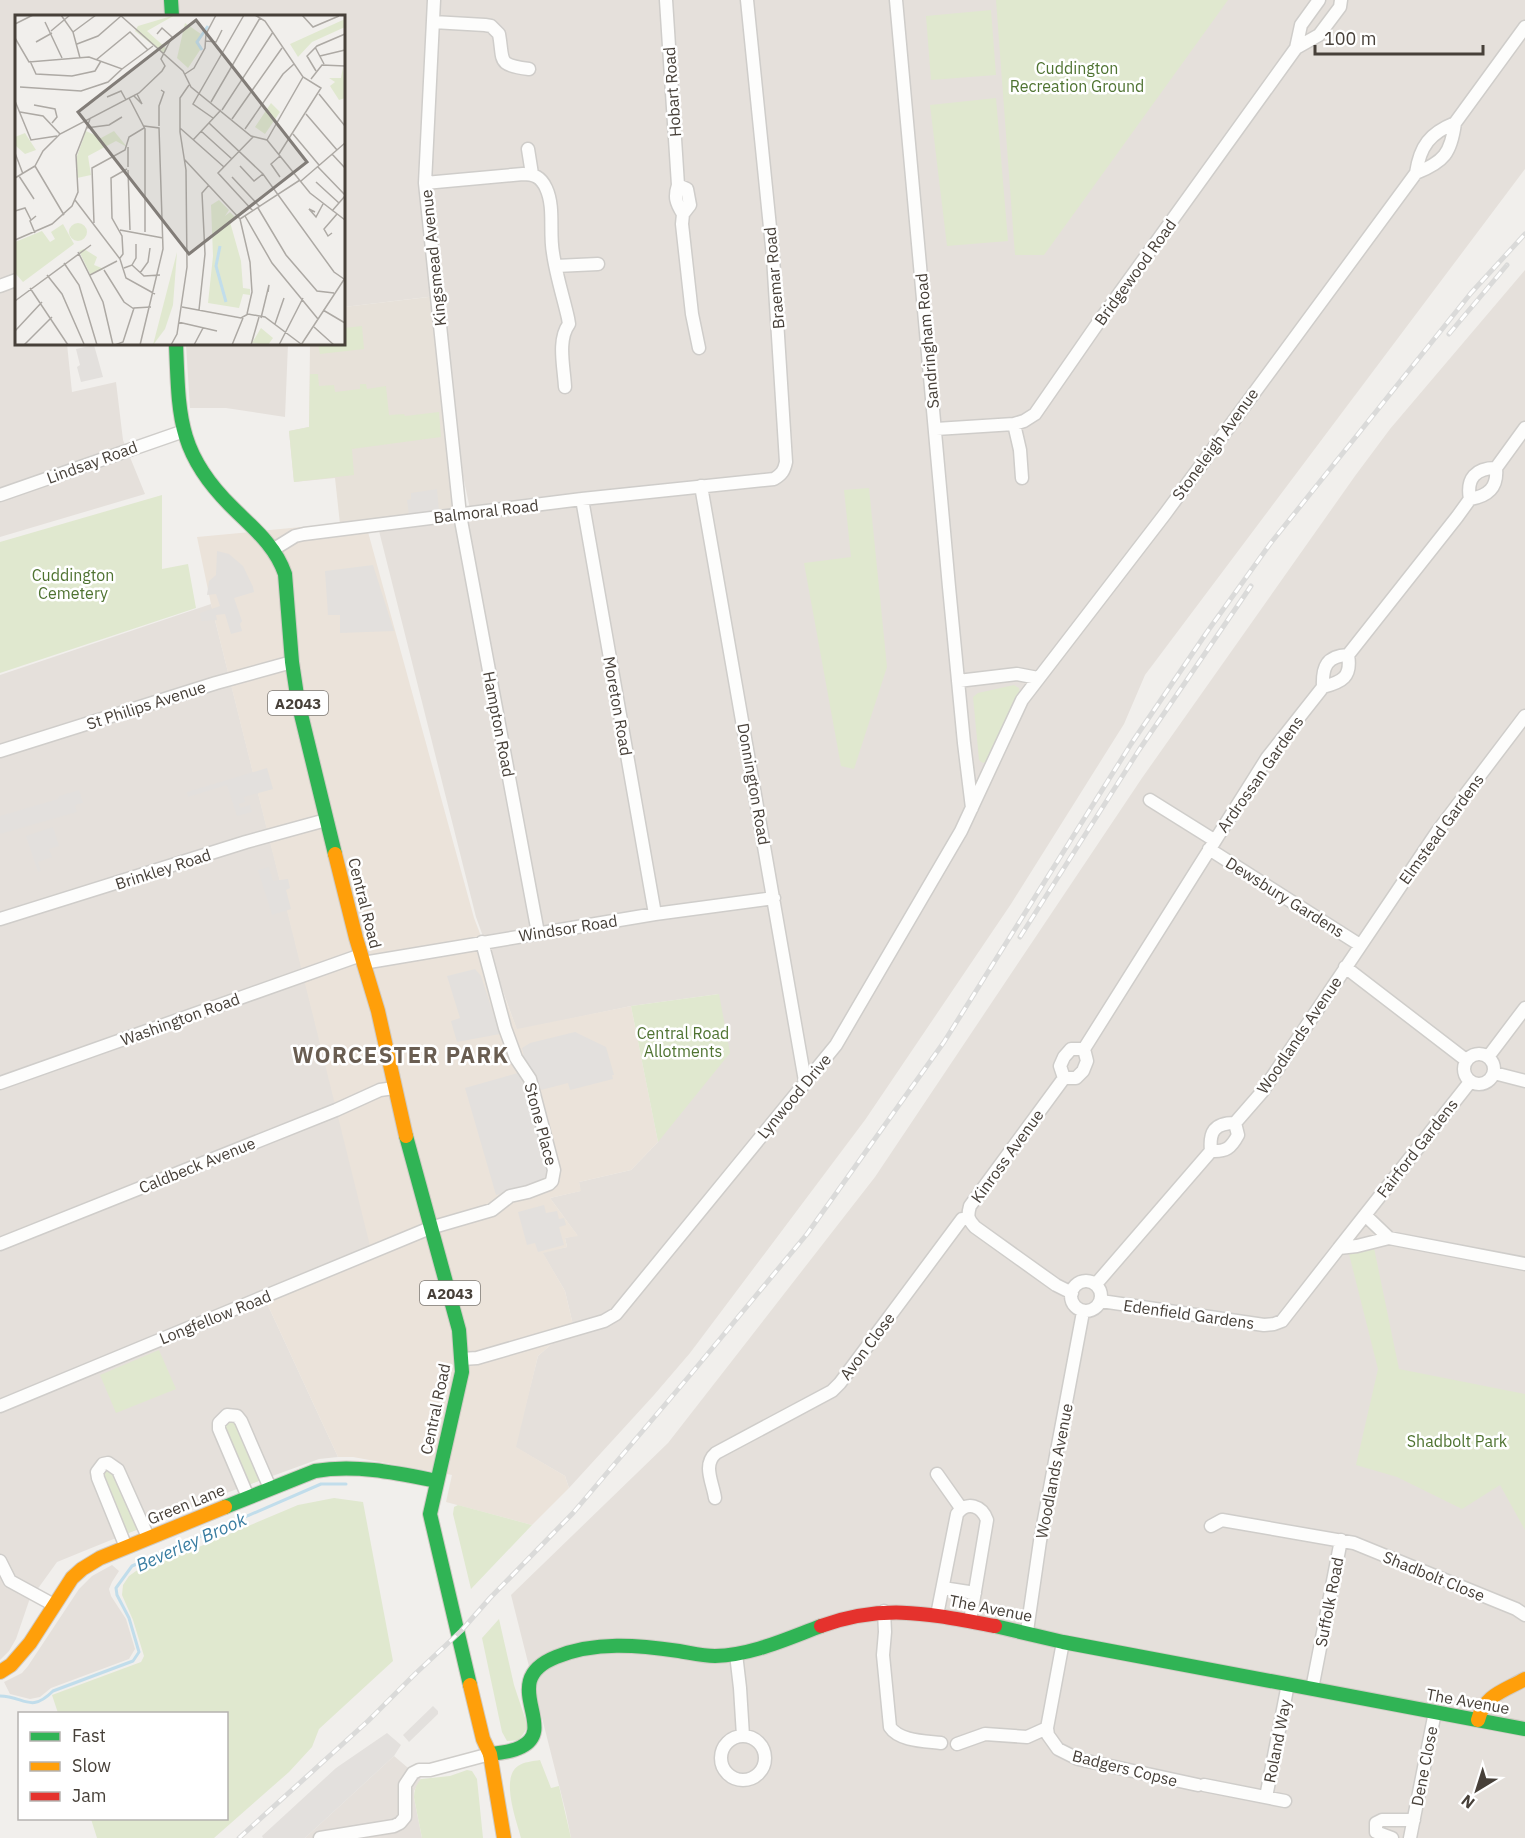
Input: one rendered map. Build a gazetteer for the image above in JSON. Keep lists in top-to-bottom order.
{
  "streets": {
    "street": [
      "Hobart Road",
      "Kingsmead Avenue",
      "Bridgewood Road",
      "Braemar Road",
      "Sandringham Road",
      "Stoneleigh Avenue",
      "Lindsay Road",
      "Balmoral Road",
      "A2043",
      "St Philips Avenue",
      "Moreton Road",
      "Hampton Road",
      "Ardrossan Gardens",
      "Donnington Road",
      "Elmstead Gardens",
      "Brinkley Road",
      "Dewsbury Gardens",
      "Central Road",
      "Windsor Road",
      "Washington Road",
      "Woodlands Avenue",
      "Lynwood Drive",
      "Stone Place",
      "Fairford Gardens",
      "Kinross Avenue",
      "Caldbeck Avenue",
      "Edenfield Gardens",
      "Longfellow Road",
      "Avon Close",
      "Green Lane",
      "Shadbolt Close",
      "Suffolk Road",
      "The Avenue",
      "Roland Way",
      "Dene Close",
      "Badgers Copse"
    ]
  },
  "crossings": [
    ["Kingsmead Avenue", "Balmoral Road"],
    ["Kingsmead Avenue", "Hampton Road"],
    ["Bridgewood Road", "Sandringham Road"],
    ["Braemar Road", "Balmoral Road"],
    ["Braemar Road", "Donnington Road"],
    ["Sandringham Road", "Lynwood Drive"],
    ["Stoneleigh Avenue", "Lynwood Drive"],
    ["Lindsay Road", "Central Road"],
    ["Balmoral Road", "Moreton Road"],
    ["Balmoral Road", "Hampton Road"],
    ["Balmoral Road", "Donnington Road"],
    ["Balmoral Road", "Central Road"],
    ["St Philips Avenue", "Central Road"],
    ["Moreton Road", "Windsor Road"],
    ["Hampton Road", "Windsor Road"],
    ["Ardrossan Gardens", "Dewsbury Gardens"],
    ["Ardrossan Gardens", "Kinross Avenue"],
    ["Donnington Road", "Windsor Road"],
    ["Donnington Road", "Lynwood Drive"],
    ["Elmstead Gardens", "Dewsbury Gardens"],
    ["Elmstead Gardens", "Woodlands Avenue"],
    ["Brinkley Road", "Central Road"],
    ["Dewsbury Gardens", "Woodlands Avenue"],
    ["Central Road", "Windsor Road"],
    ["Central Road", "Washington Road"],
    ["Central Road", "Lynwood Drive"],
    ["Central Road", "Stone Place"],
    ["Central Road", "Caldbeck Avenue"],
    ["Central Road", "Longfellow Road"],
    ["Central Road", "Green Lane"],
    ["Central Road", "The Avenue"],
    ["Windsor Road", "Washington Road"],
    ["Windsor Road", "Stone Place"],
    ["Woodlands Avenue", "Kinross Avenue"],
    ["Woodlands Avenue", "Edenfield Gardens"],
    ["Woodlands Avenue", "The Avenue"],
    ["Stone Place", "Longfellow Road"],
    ["Fairford Gardens", "Edenfield Gardens"],
    ["Kinross Avenue", "Edenfield Gardens"],
    ["Kinross Avenue", "Avon Close"],
    ["Shadbolt Close", "Suffolk Road"],
    ["Suffolk Road", "The Avenue"],
    ["The Avenue", "Roland Way"],
    ["The Avenue", "Dene Close"],
    ["Roland Way", "Badgers Copse"]
  ],
  "districts": ["WORCESTER PARK"],
  "water": ["Beverley Brook"],
  "parks": [
    "Cuddington Recreation Ground",
    "Cuddington Cemetery",
    "Central Road Allotments",
    "Shadbolt Park"
  ],
  "legend": ["Fast", "Slow", "Jam"],
  "scale_bar": "100 m",
  "north": "bottom left"
}
